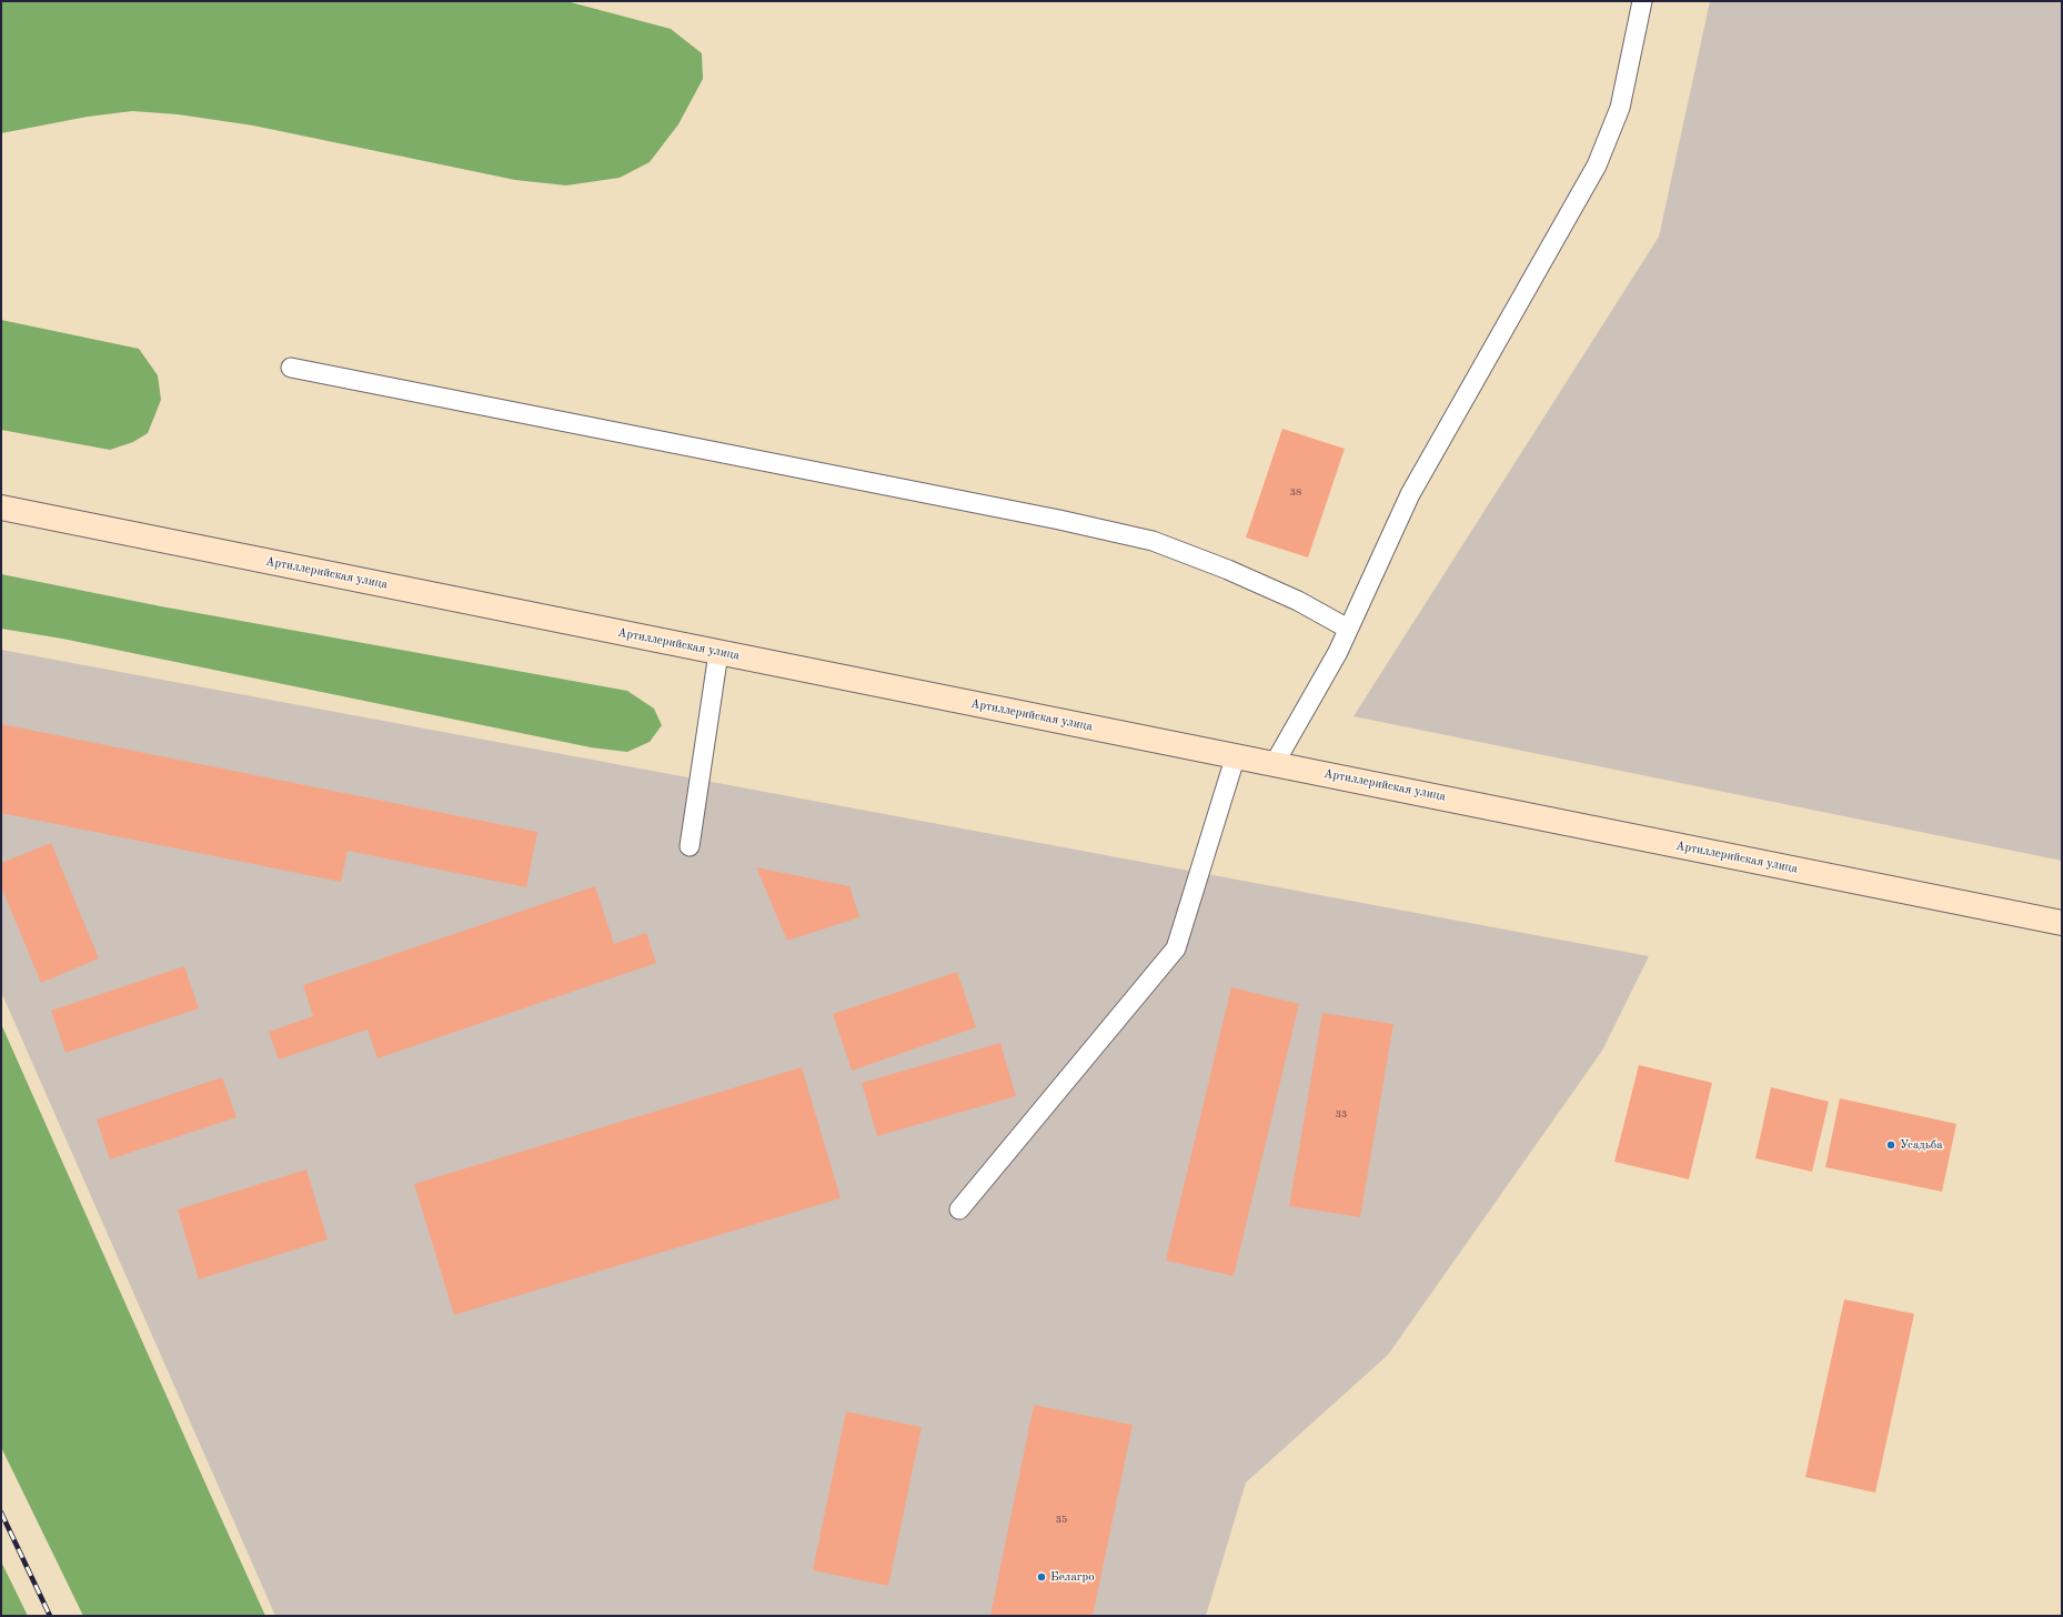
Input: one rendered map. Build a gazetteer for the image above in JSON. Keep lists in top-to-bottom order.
{
  "streets": {
    "main road": ["Артиллерийская улица"]
  },
  "places": ["Усадьба", "Белагро"],
  "house_numbers": ["38", "33", "35"]
}
